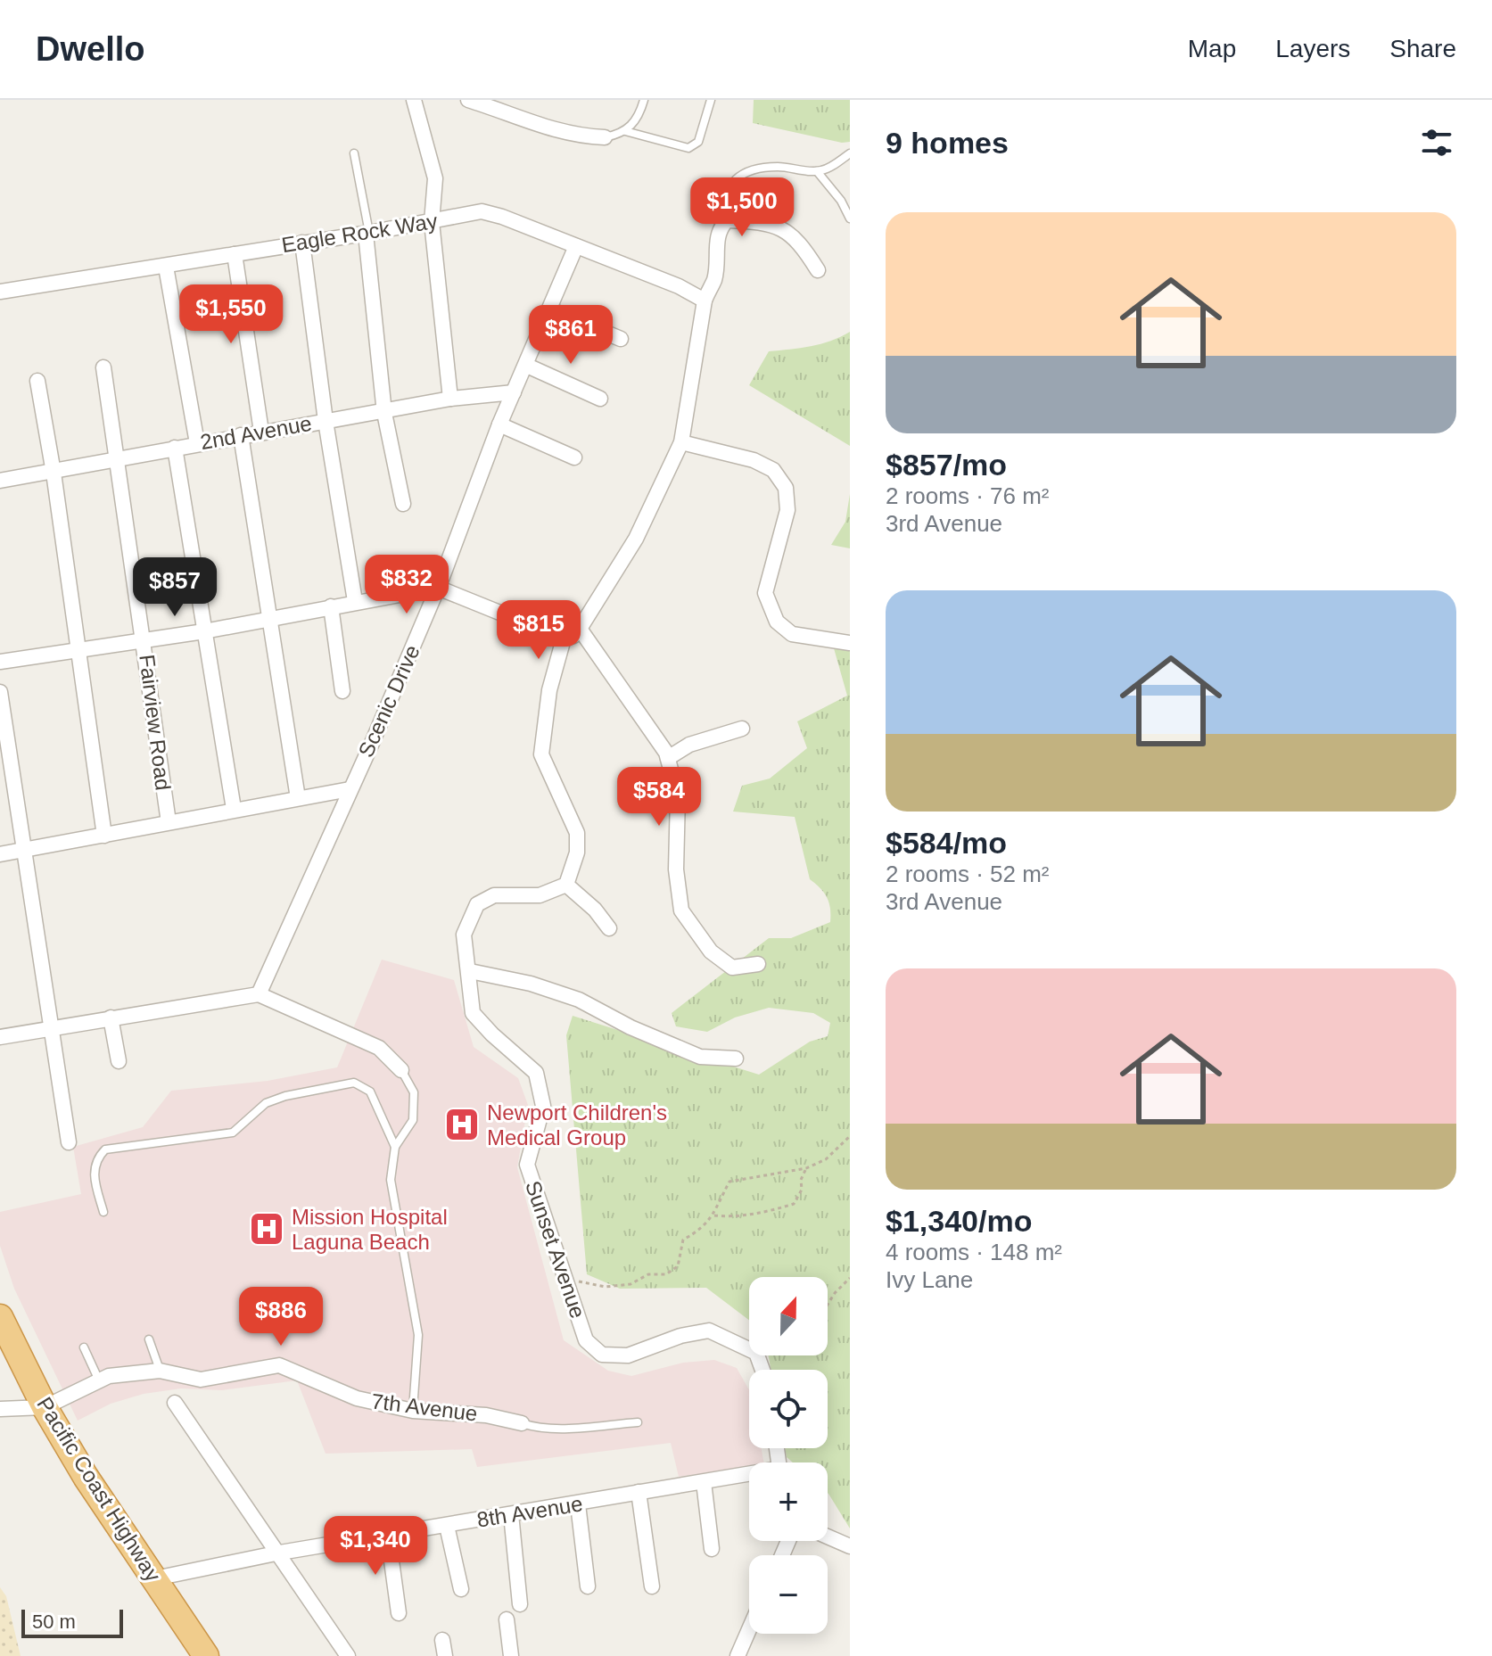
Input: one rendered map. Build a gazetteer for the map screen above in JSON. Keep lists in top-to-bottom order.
{
  "streets": {
    "highway": ["Pacific Coast Highway"],
    "street": [
      "Eagle Rock Way",
      "2nd Avenue",
      "Scenic Drive",
      "Fairview Road",
      "Sunset Avenue",
      "7th Avenue",
      "8th Avenue"
    ]
  },
  "crossings": [
    ["Eagle Rock Way", "Scenic Drive"],
    ["2nd Avenue", "Scenic Drive"],
    ["2nd Avenue", "Fairview Road"],
    ["7th Avenue", "Pacific Coast Highway"],
    ["Pacific Coast Highway", "8th Avenue"]
  ],
  "places": {
    "hospital": ["Newport Children's Medical Group", "Mission Hospital Laguna Beach"]
  },
  "scale_bar": "50 m",
  "north": "top",
  "page": {
    "header": "Dwello",
    "nav": ["Map", "Layers", "Share"],
    "heading": "9 homes",
    "price": [
      "$1,500",
      "$1,550",
      "$861",
      "$832",
      "$857",
      "$815",
      "$584",
      "$886",
      "$1,340"
    ],
    "list": [
      {
        "name": "$857/mo",
        "note": "2 rooms · 76 m² · 3rd Avenue"
      },
      {
        "name": "$584/mo",
        "note": "2 rooms · 52 m² · 3rd Avenue"
      },
      {
        "name": "$1,340/mo",
        "note": "4 rooms · 148 m² · Ivy Lane"
      }
    ],
    "map_buttons": ["+", "−"],
    "scale": "50 m"
  }
}
